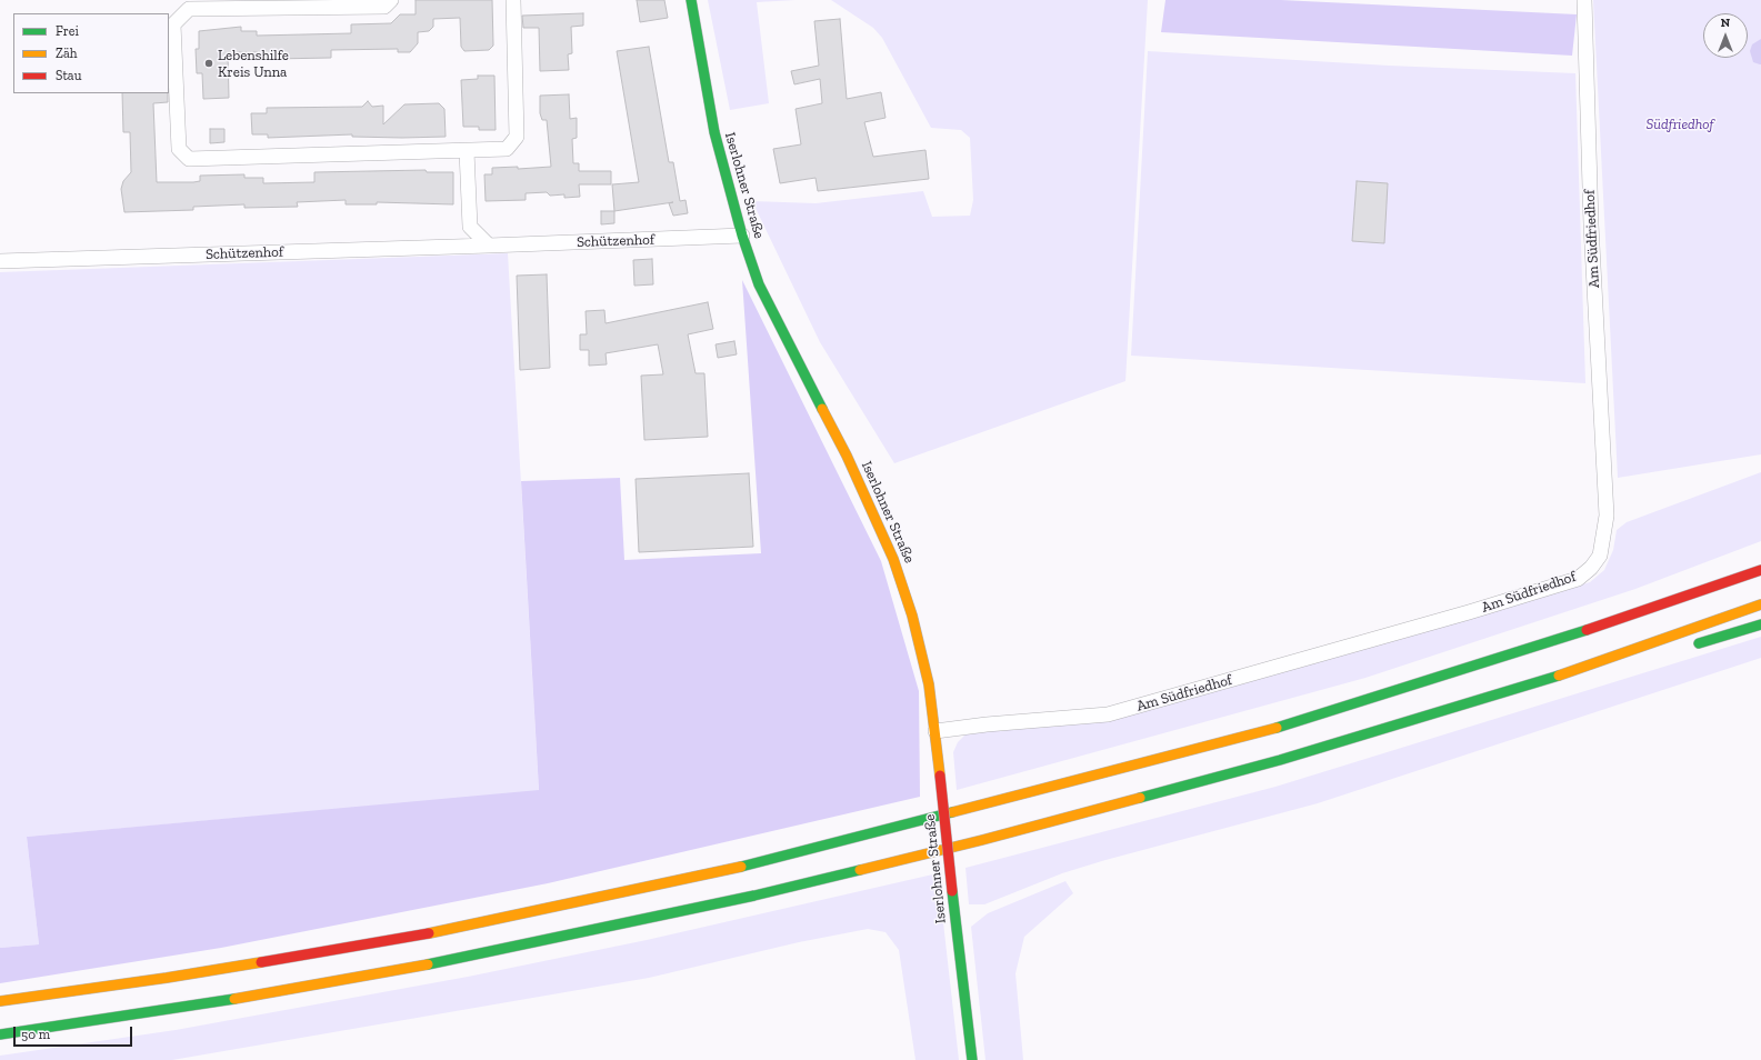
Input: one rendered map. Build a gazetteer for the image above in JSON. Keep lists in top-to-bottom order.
{
  "streets": {
    "main road": ["Iserlohner Straße"],
    "street": ["Am Südfriedhof", "Schützenhof"]
  },
  "crossings": [
    ["Iserlohner Straße", "Am Südfriedhof"],
    ["Iserlohner Straße", "Schützenhof"]
  ],
  "parks": ["Südfriedhof"],
  "places": ["Lebenshilfe Kreis Unna"],
  "legend": ["Frei", "Zäh", "Stau"],
  "scale_bar": "50 m",
  "north": "top"
}
